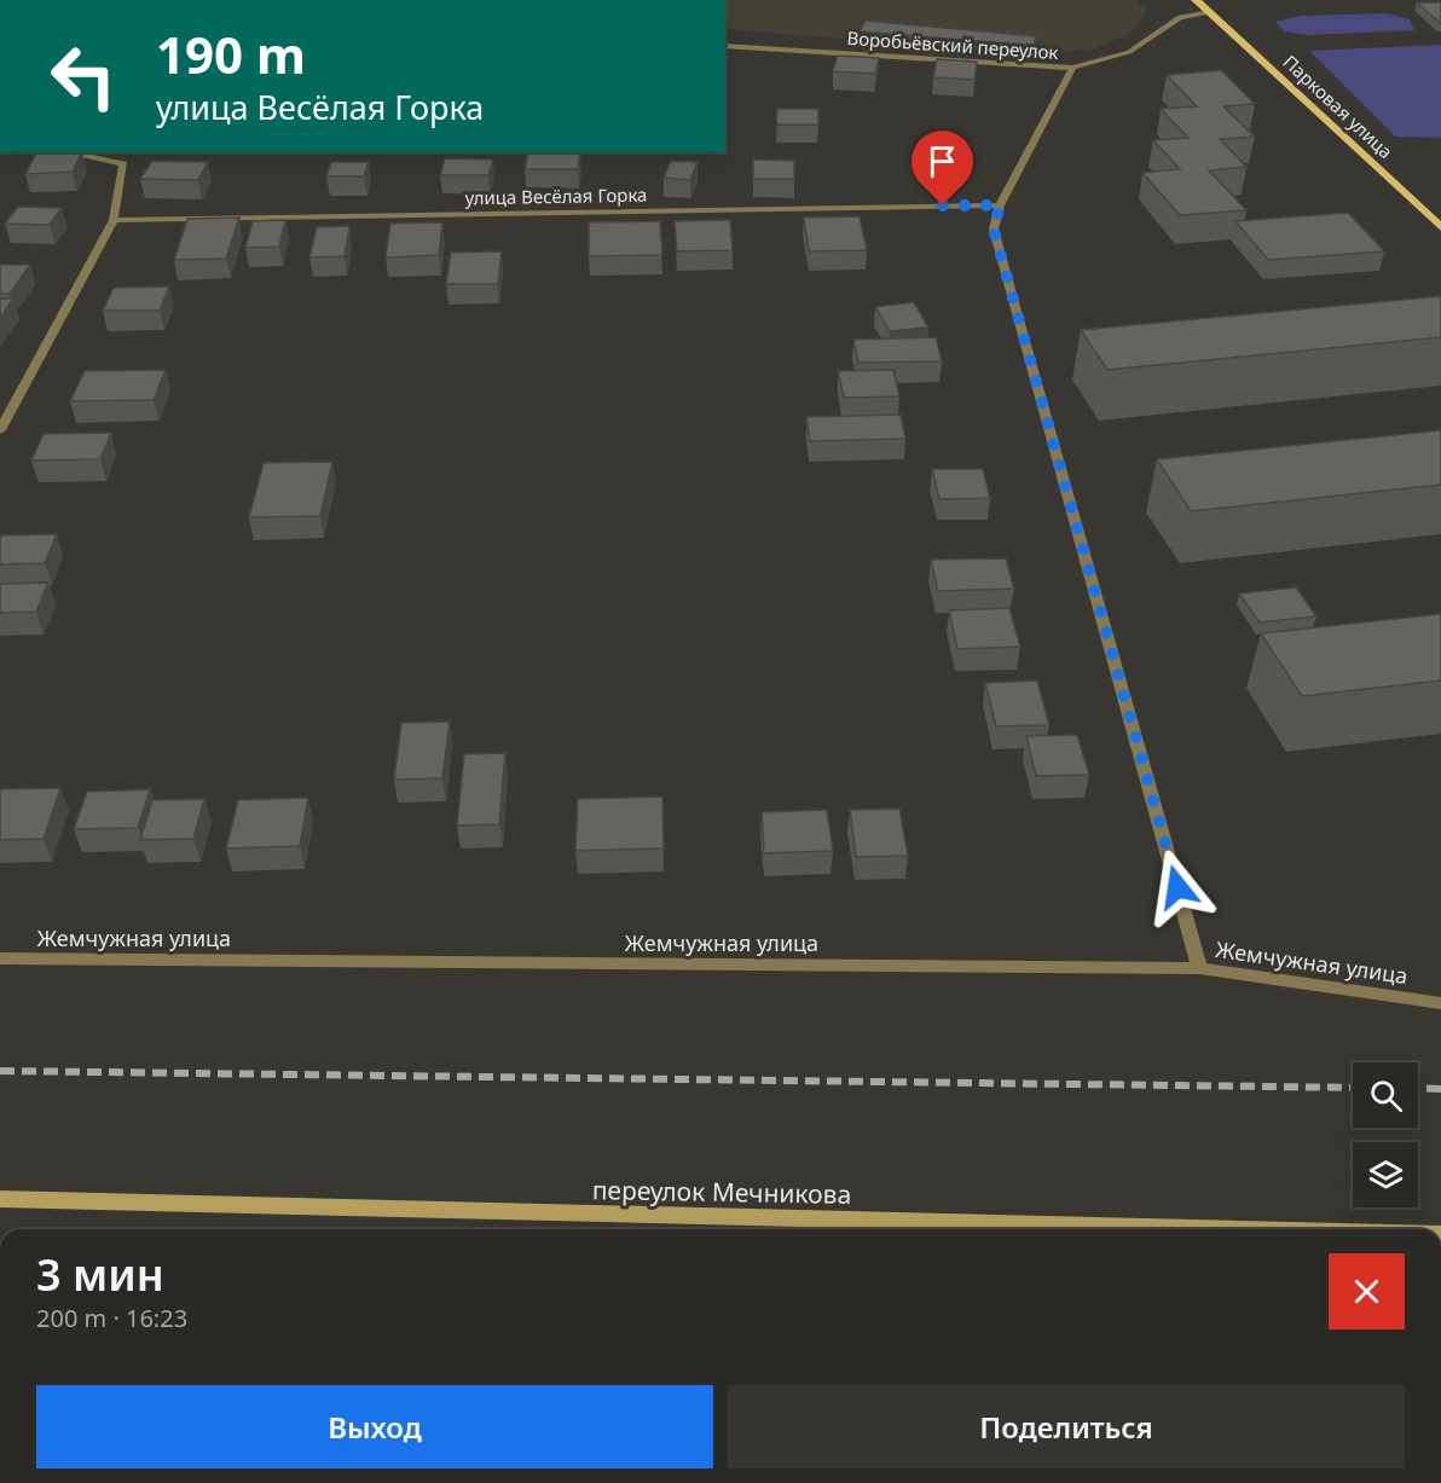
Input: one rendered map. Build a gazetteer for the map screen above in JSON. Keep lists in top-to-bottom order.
{
  "streets": {
    "main road": ["Парковая улица"],
    "street": [
      "Воробьёвский переулок",
      "улица Весёлая Горка",
      "Жемчужная улица",
      "переулок Мечникова"
    ]
  },
  "crossings": [
    ["Воробьёвский переулок", "Парковая улица"]
  ],
  "page": {
    "turn": ["190 m", "улица Весёлая Горка"],
    "heading": ["3 мин", "200 m · 16:23"],
    "buttons": ["Выход", "Поделиться"]
  }
}
